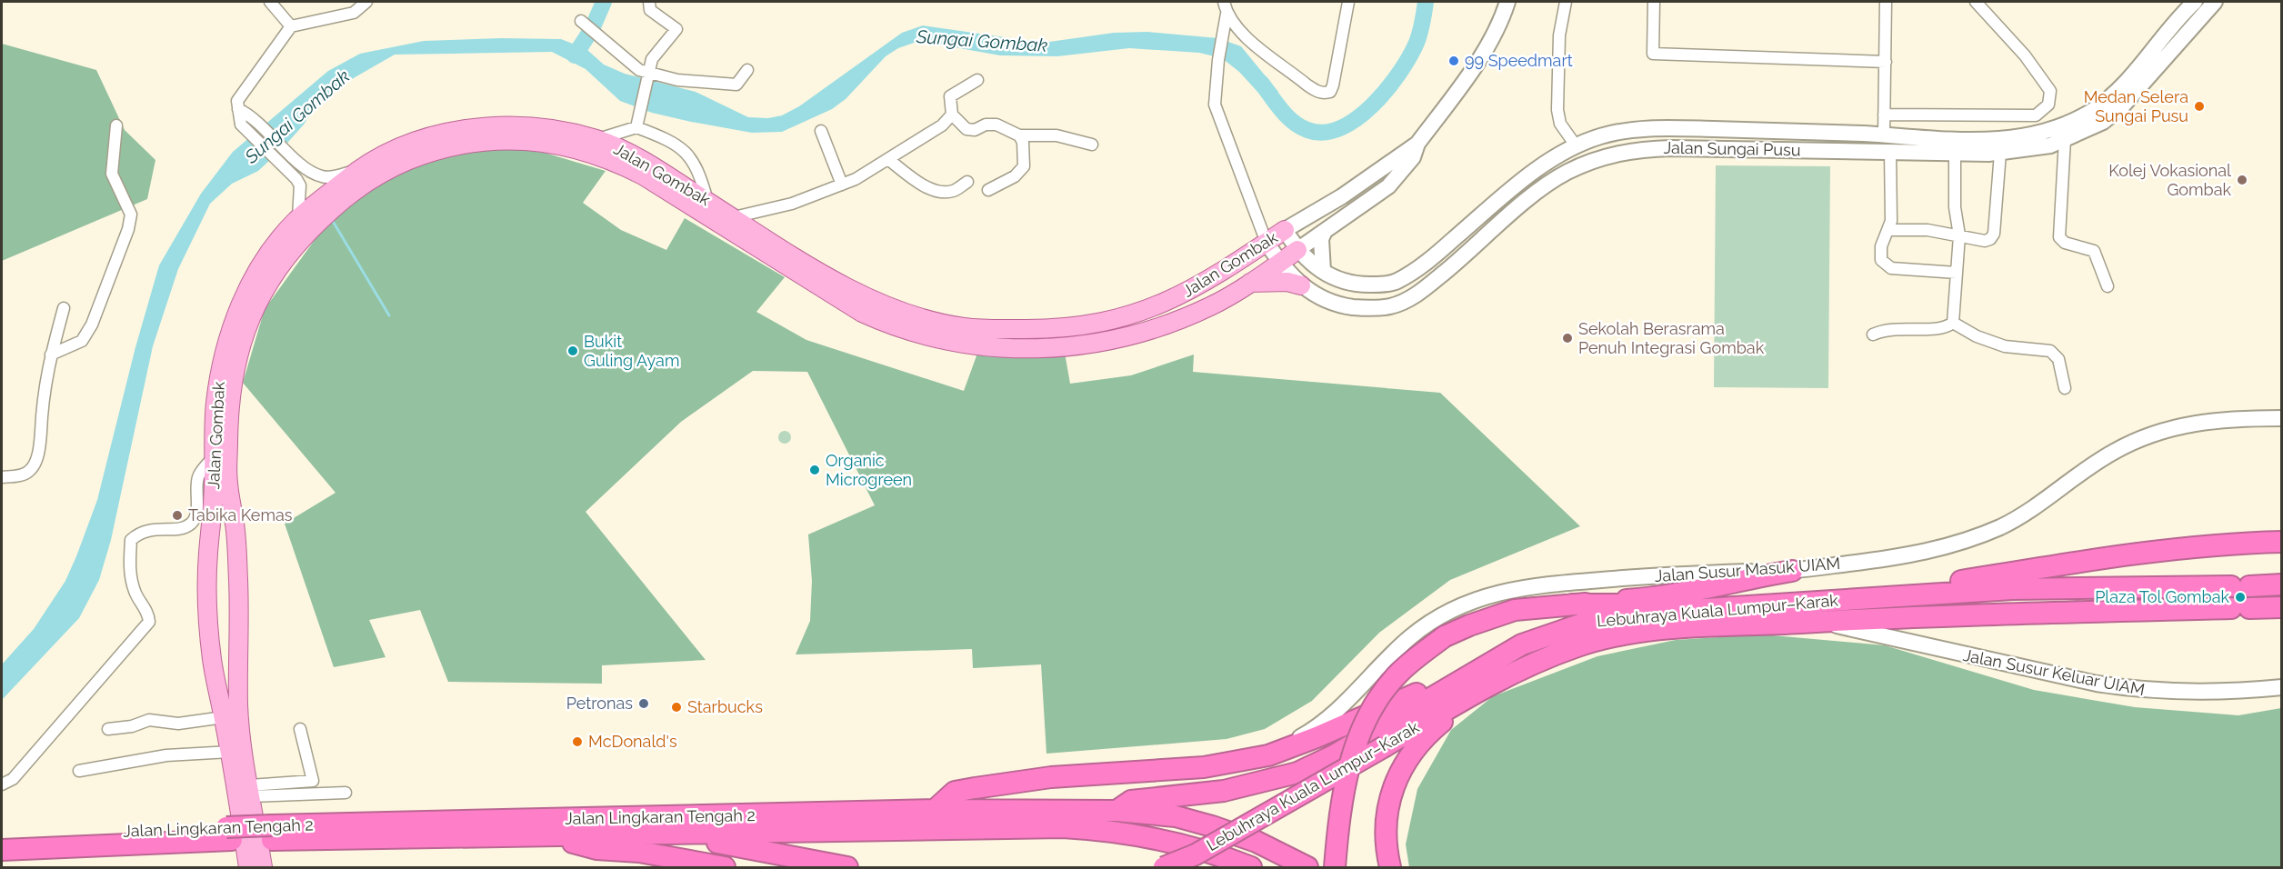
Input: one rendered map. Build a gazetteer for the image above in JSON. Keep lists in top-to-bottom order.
{
  "streets": {
    "highway": ["Lebuhraya Kuala Lumpur–Karak", "Jalan Lingkaran Tengah 2"],
    "main road": [
      "Jalan Sungai Pusu",
      "Jalan Gombak",
      "Jalan Susur Masuk UIAM",
      "Jalan Susur Keluar UIAM"
    ]
  },
  "crossings": [
    ["Jalan Sungai Pusu", "Jalan Gombak"],
    ["Lebuhraya Kuala Lumpur–Karak", "Jalan Susur Keluar UIAM"],
    ["Lebuhraya Kuala Lumpur–Karak", "Jalan Lingkaran Tengah 2"]
  ],
  "water": ["Sungai Gombak"],
  "places": [
    "99 Speedmart",
    "Medan Selera Sungai Pusu",
    "Kolej Vokasional Gombak",
    "Sekolah Berasrama Penuh Integrasi Gombak",
    "Bukit Guling Ayam",
    "Organic Microgreen",
    "Tabika Kemas",
    "Plaza Tol Gombak",
    "Petronas",
    "Starbucks",
    "McDonald's"
  ]
}
